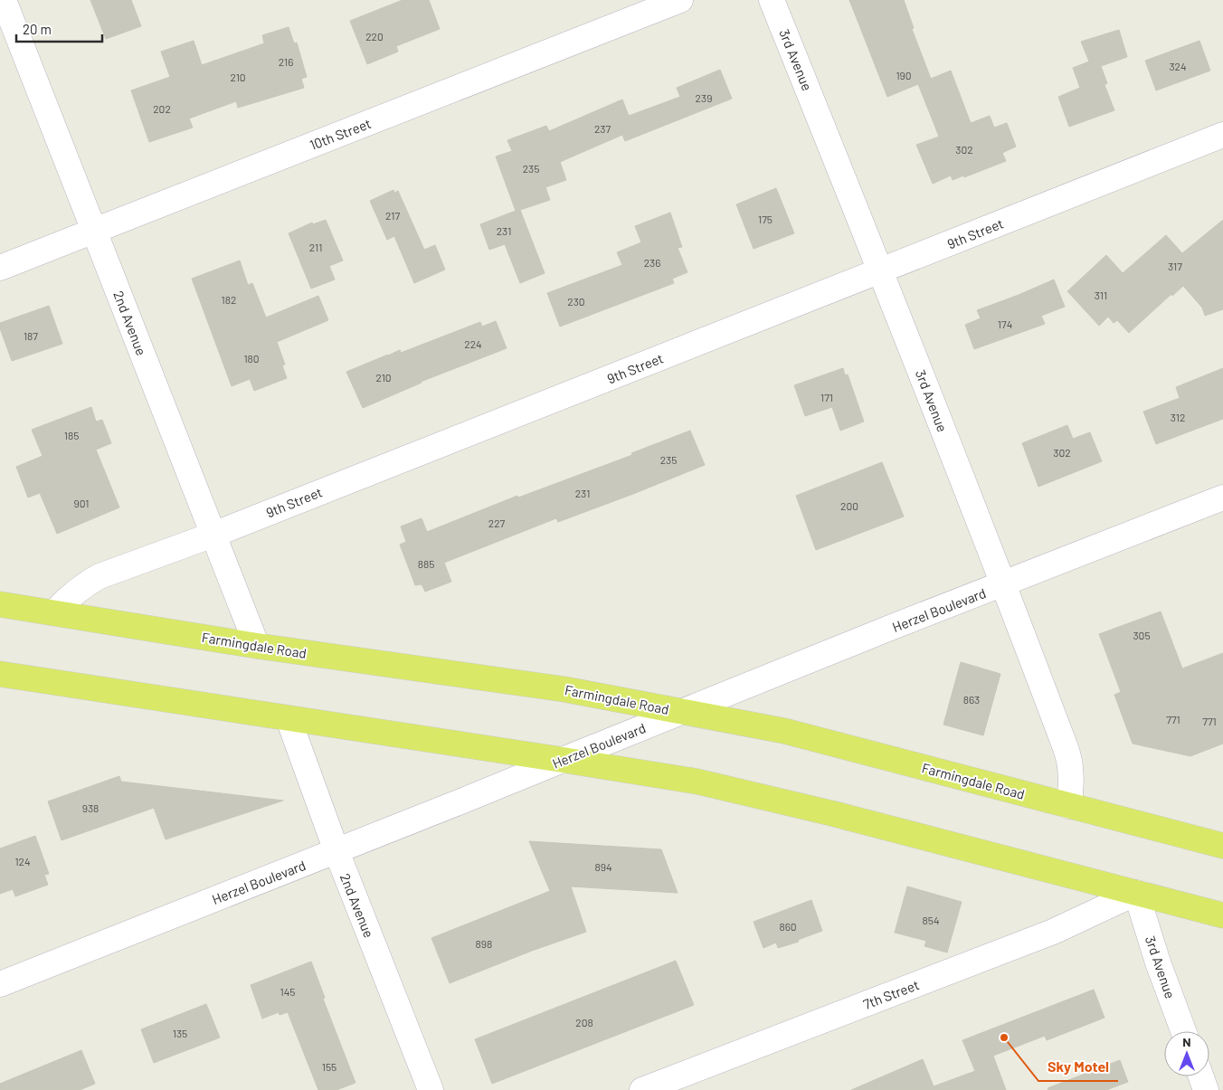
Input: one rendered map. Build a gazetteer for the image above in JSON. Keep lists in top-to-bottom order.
{
  "streets": {
    "main road": ["Farmingdale Road"],
    "street": [
      "3rd Avenue",
      "10th Street",
      "9th Street",
      "2nd Avenue",
      "Herzel Boulevard",
      "7th Street"
    ]
  },
  "crossings": [
    ["3rd Avenue", "9th Street"],
    ["3rd Avenue", "Herzel Boulevard"],
    ["3rd Avenue", "Farmingdale Road"],
    ["3rd Avenue", "7th Street"],
    ["10th Street", "2nd Avenue"],
    ["9th Street", "2nd Avenue"],
    ["9th Street", "Farmingdale Road"],
    ["2nd Avenue", "Herzel Boulevard"],
    ["2nd Avenue", "Farmingdale Road"],
    ["Herzel Boulevard", "Farmingdale Road"]
  ],
  "places": ["Sky Motel"],
  "house_numbers": [
    "220",
    "216",
    "324",
    "190",
    "210",
    "239",
    "202",
    "237",
    "302",
    "235",
    "217",
    "175",
    "231",
    "211",
    "236",
    "317",
    "311",
    "182",
    "230",
    "174",
    "187",
    "224",
    "180",
    "210",
    "171",
    "312",
    "185",
    "302",
    "235",
    "231",
    "901",
    "200",
    "227",
    "885",
    "305",
    "863",
    "771",
    "771",
    "938",
    "124",
    "894",
    "854",
    "860",
    "898",
    "145",
    "208",
    "135",
    "155"
  ],
  "scale_bar": "20 m",
  "north": "top"
}
